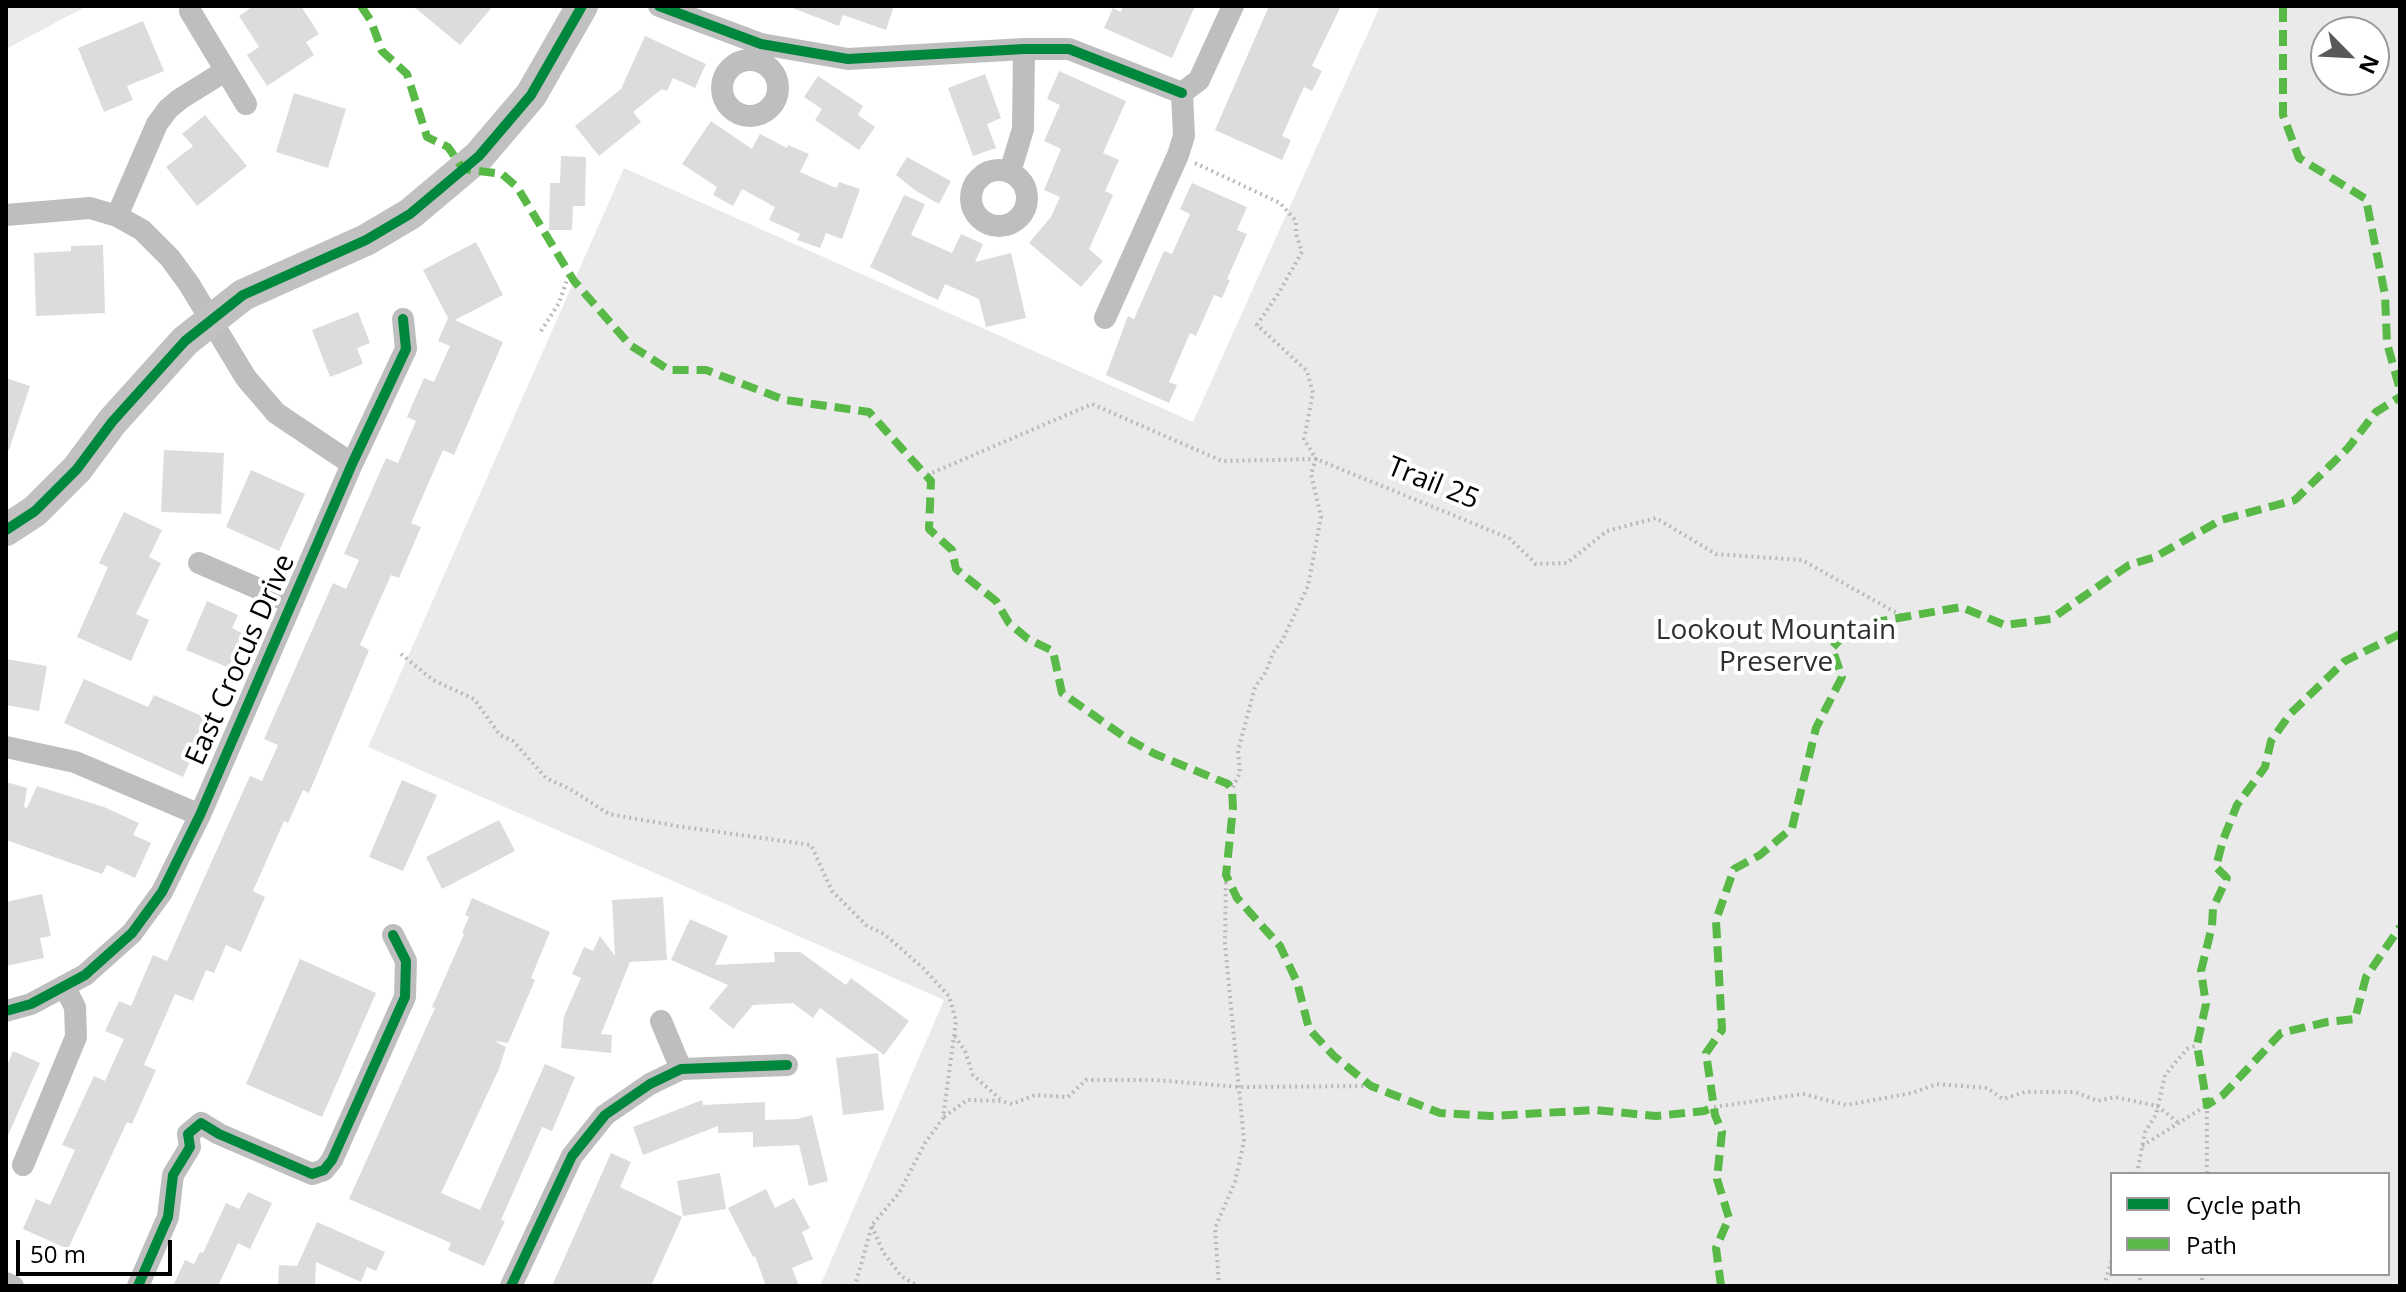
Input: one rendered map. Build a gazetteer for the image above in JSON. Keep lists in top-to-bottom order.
{
  "streets": {
    "street": ["East Crocus Drive"],
    "path": ["Trail 25"]
  },
  "parks": ["Lookout Mountain Preserve"],
  "legend": ["Cycle path", "Path"],
  "scale_bar": "50 m",
  "north": "bottom right"
}
